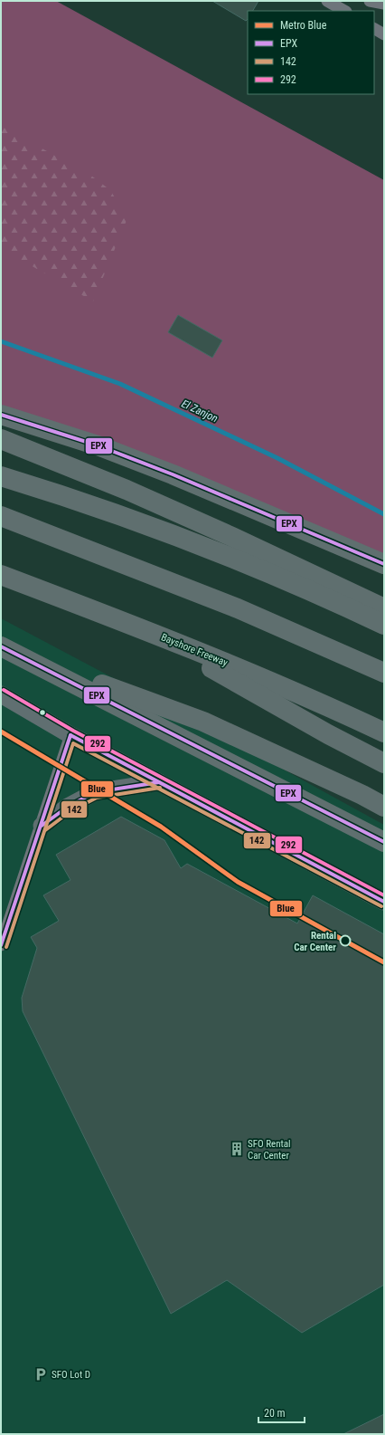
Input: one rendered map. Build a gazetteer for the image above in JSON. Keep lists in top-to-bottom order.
{
  "streets": {
    "highway": ["Bayshore Freeway"]
  },
  "water": ["El Zanjon"],
  "places": {
    "other": ["Rental Car Center"],
    "building": ["SFO Rental Car Center"],
    "parking": ["SFO Lot D"]
  },
  "lines": [
    "transit line EPX",
    "transit line 292",
    "metro line Blue",
    "transit line 142"
  ],
  "legend": [
    "Metro Blue",
    "EPX",
    "142",
    "292"
  ],
  "scale_bar": "20 m"
}
